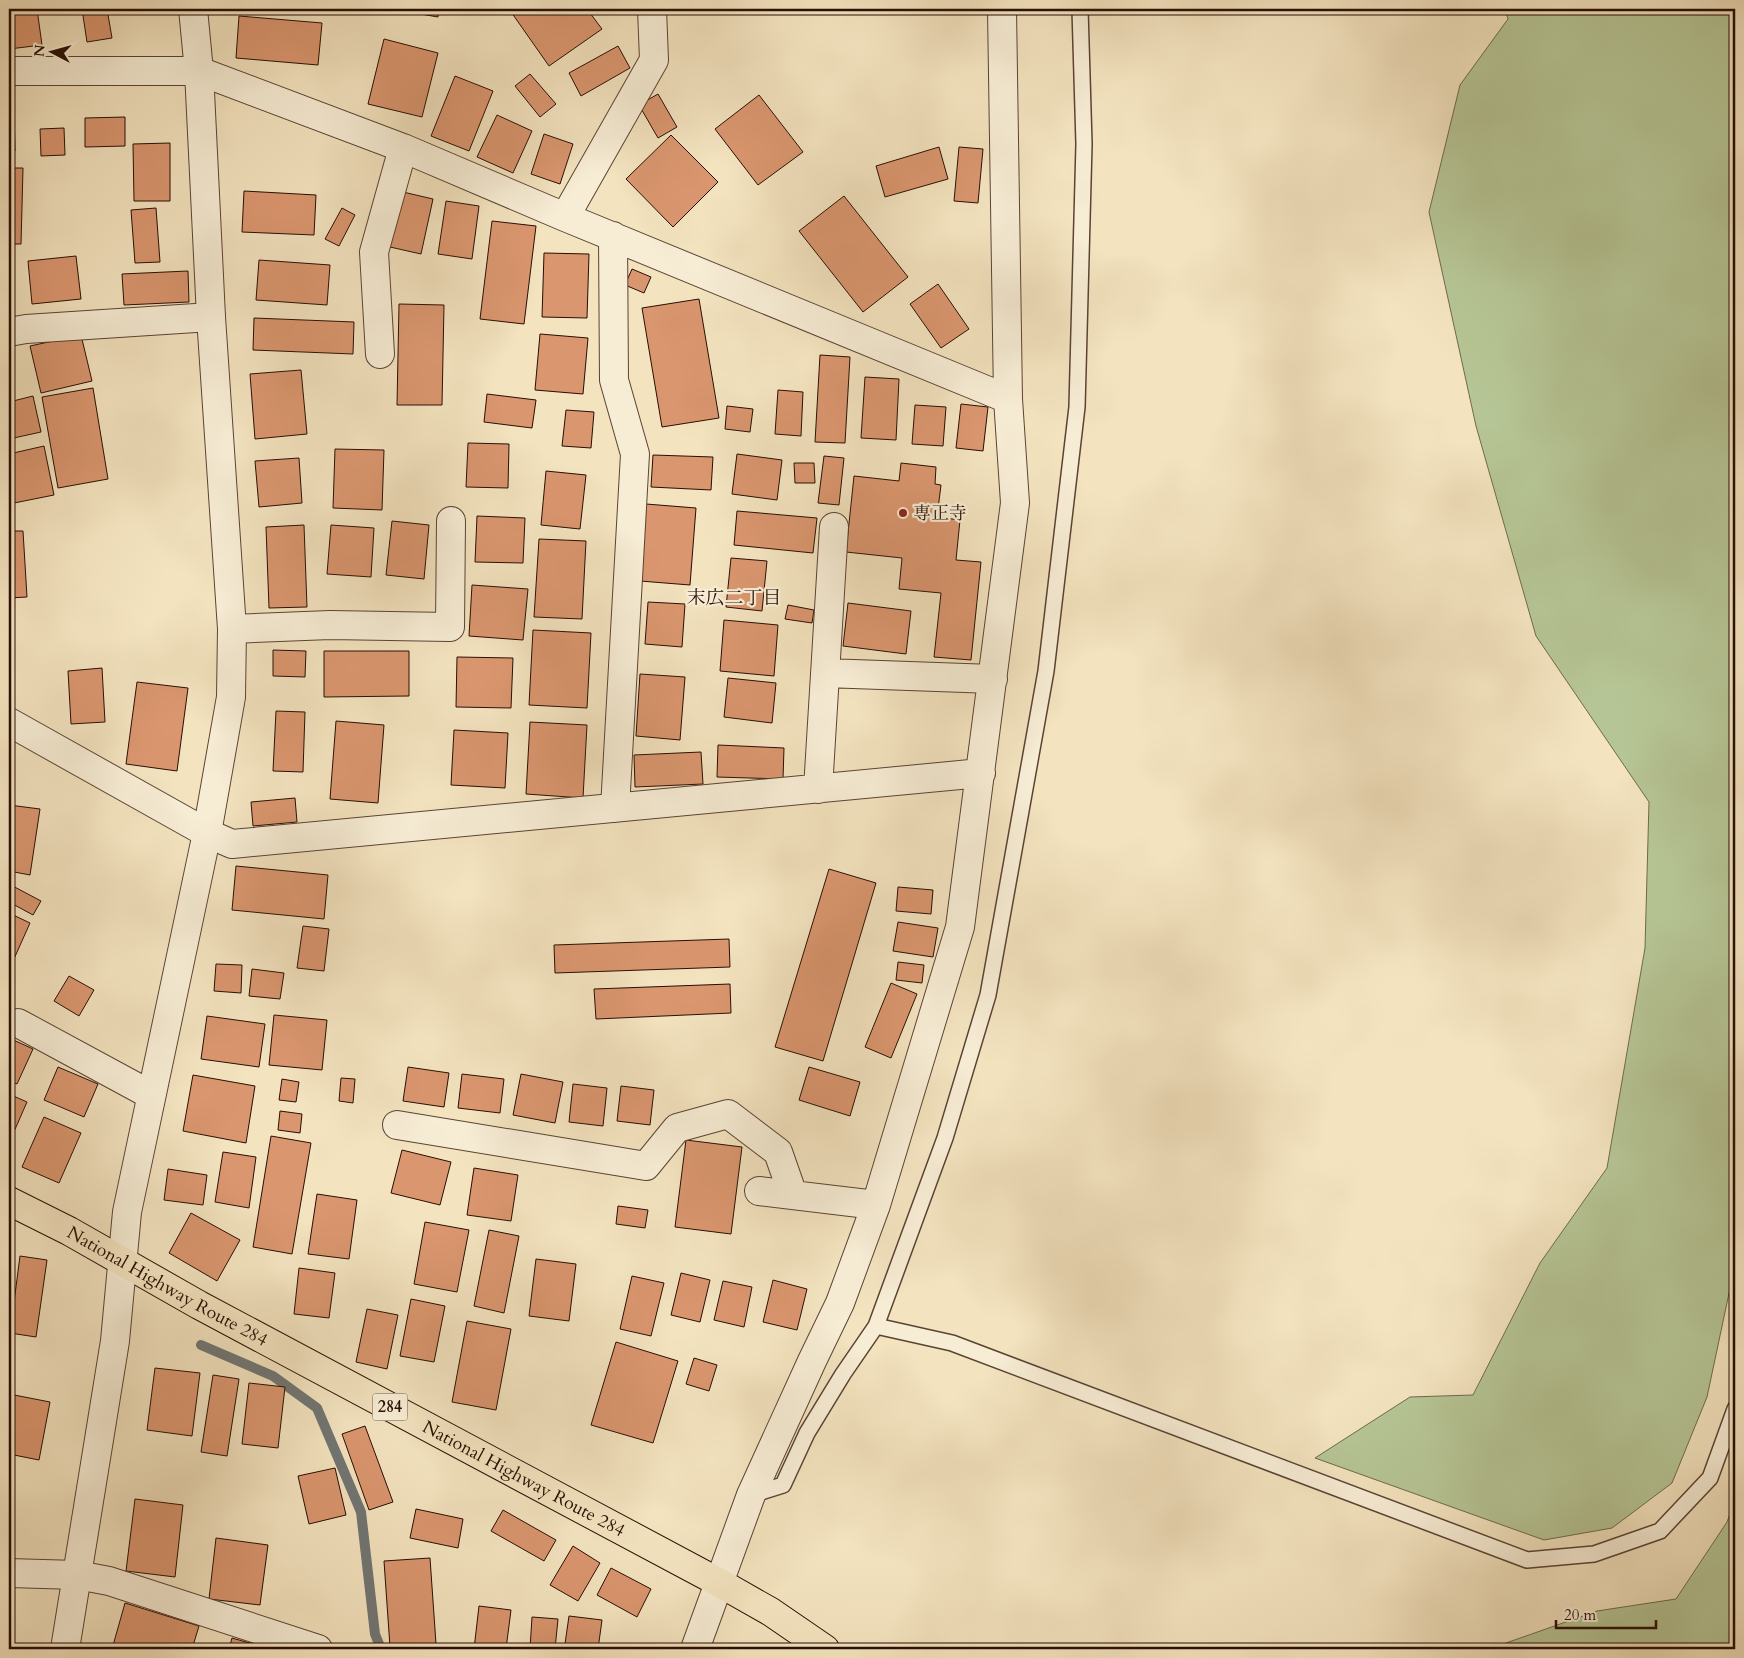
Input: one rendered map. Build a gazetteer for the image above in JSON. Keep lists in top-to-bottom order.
{
  "streets": {
    "highway": ["National Highway Route 284", "284"]
  },
  "districts": ["末広二丁目"],
  "places": ["専正寺"],
  "scale_bar": "20 m",
  "north": "left"
}
